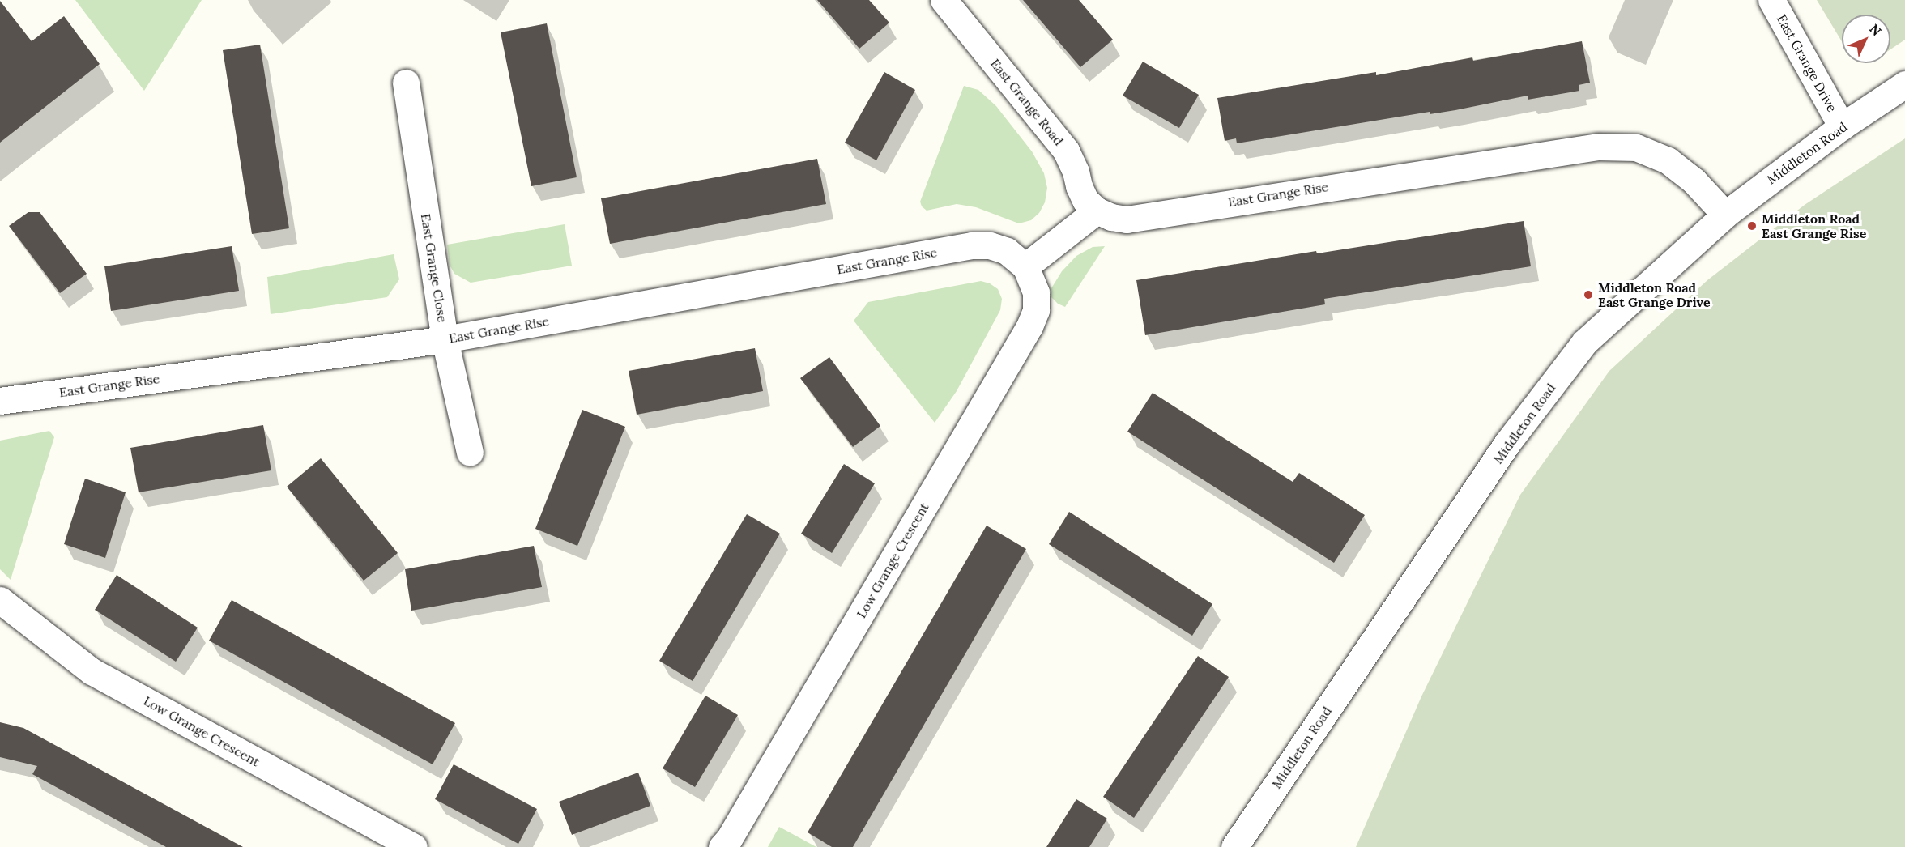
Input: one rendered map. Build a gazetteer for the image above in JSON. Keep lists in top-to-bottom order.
{
  "streets": {
    "street": [
      "East Grange Drive",
      "East Grange Road",
      "Middleton Road",
      "East Grange Rise",
      "East Grange Close",
      "Low Grange Crescent"
    ]
  },
  "crossings": [
    ["East Grange Drive", "Middleton Road"],
    ["East Grange Road", "East Grange Rise"],
    ["Middleton Road", "East Grange Rise"],
    ["East Grange Rise", "East Grange Close"],
    ["East Grange Rise", "Low Grange Crescent"]
  ],
  "places": ["Middleton Road East Grange Rise", "Middleton Road East Grange Drive"],
  "north": "top right"
}
